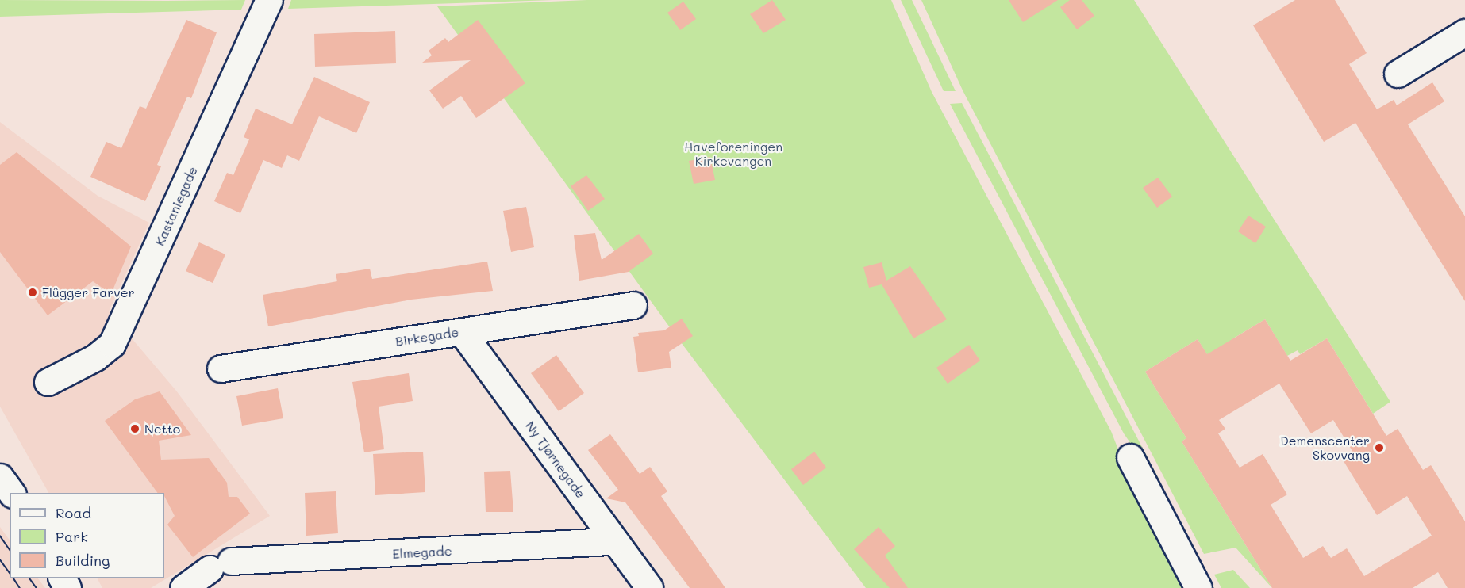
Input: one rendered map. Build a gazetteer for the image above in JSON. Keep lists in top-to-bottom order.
{
  "streets": {
    "street": [
      "Kastaniegade",
      "Birkegade",
      "Ny Tjørnegade",
      "Elmegade"
    ]
  },
  "crossings": [
    ["Birkegade", "Ny Tjørnegade"],
    ["Ny Tjørnegade", "Elmegade"]
  ],
  "parks": ["Haveforeningen Kirkevangen"],
  "places": ["Flûgger Farver", "Netto", "Demenscenter Skovvang"],
  "legend": ["Road", "Park", "Building"]
}
